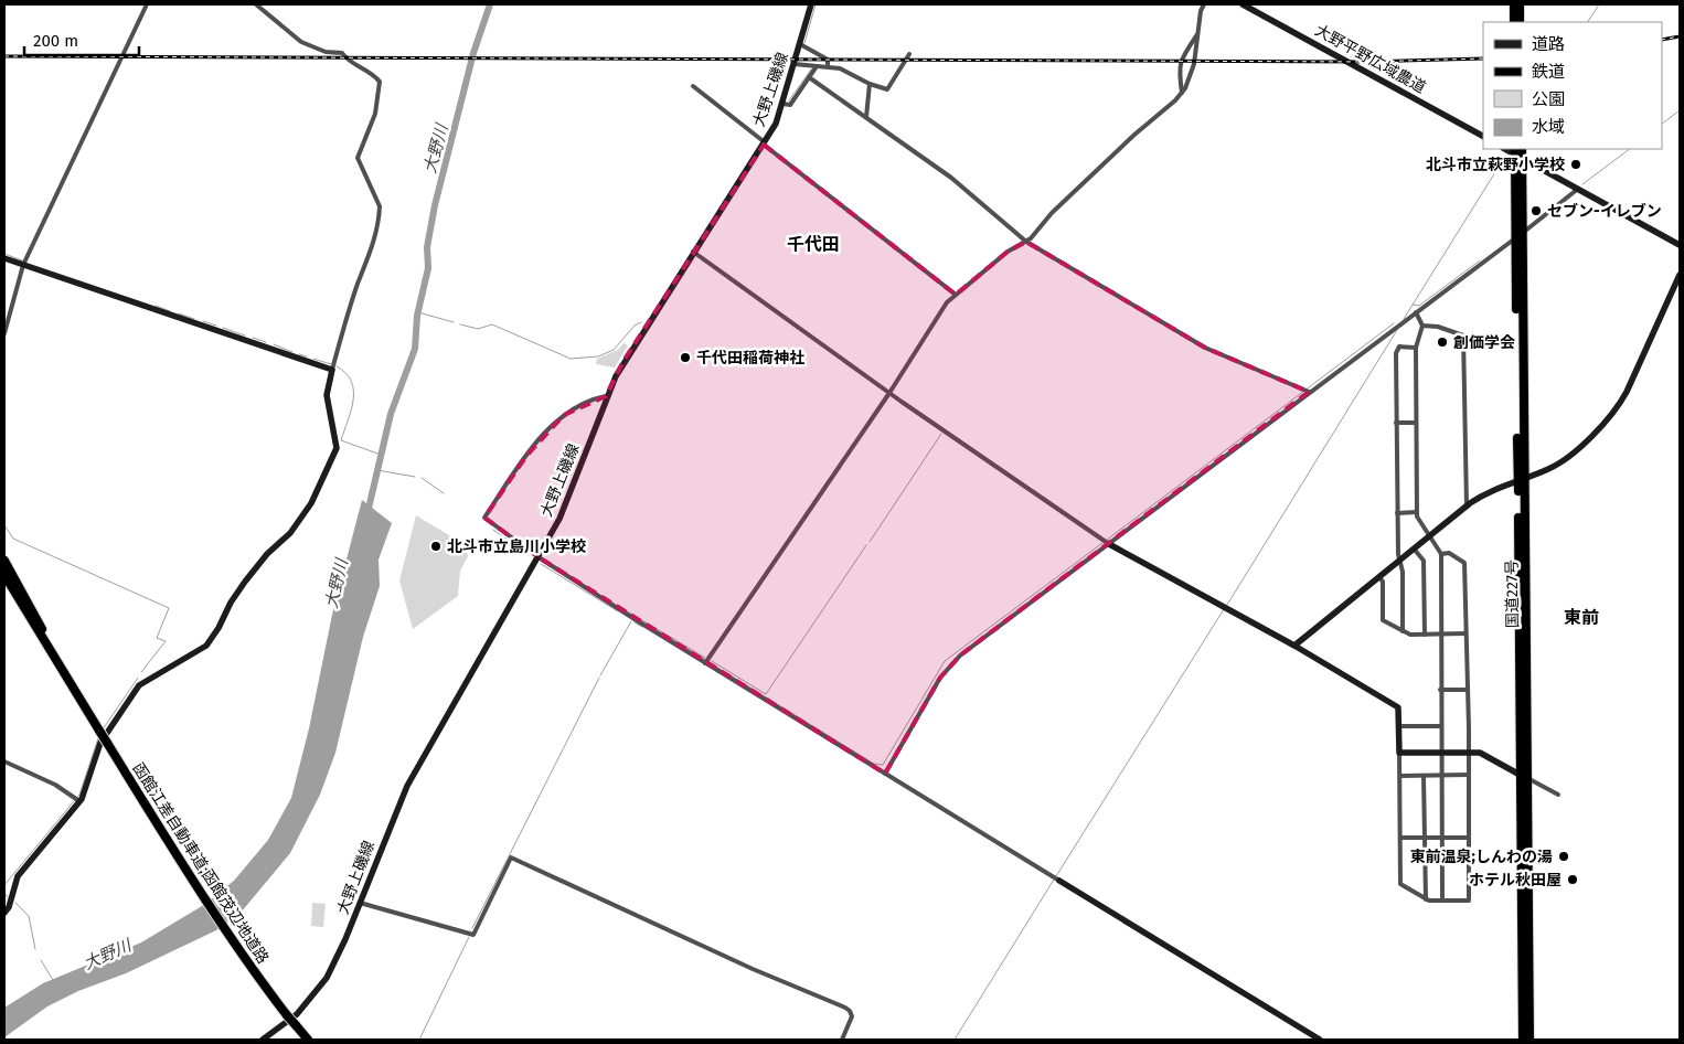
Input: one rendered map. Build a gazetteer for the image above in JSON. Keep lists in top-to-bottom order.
{
  "streets": {
    "highway": ["国道227号", "函館江差自動車道;函館茂辺地道路"],
    "street": ["大野平野広域農道", "大野上磯線"]
  },
  "districts": ["千代田", "東前"],
  "water": ["大野川"],
  "places": [
    "北斗市立萩野小学校",
    "セブン-イレブン",
    "創価学会",
    "千代田稲荷神社",
    "北斗市立島川小学校",
    "東前温泉;しんわの湯",
    "ホテル秋田屋"
  ],
  "legend": [
    "道路",
    "鉄道",
    "公園",
    "水域"
  ],
  "scale_bar": "200 m"
}
